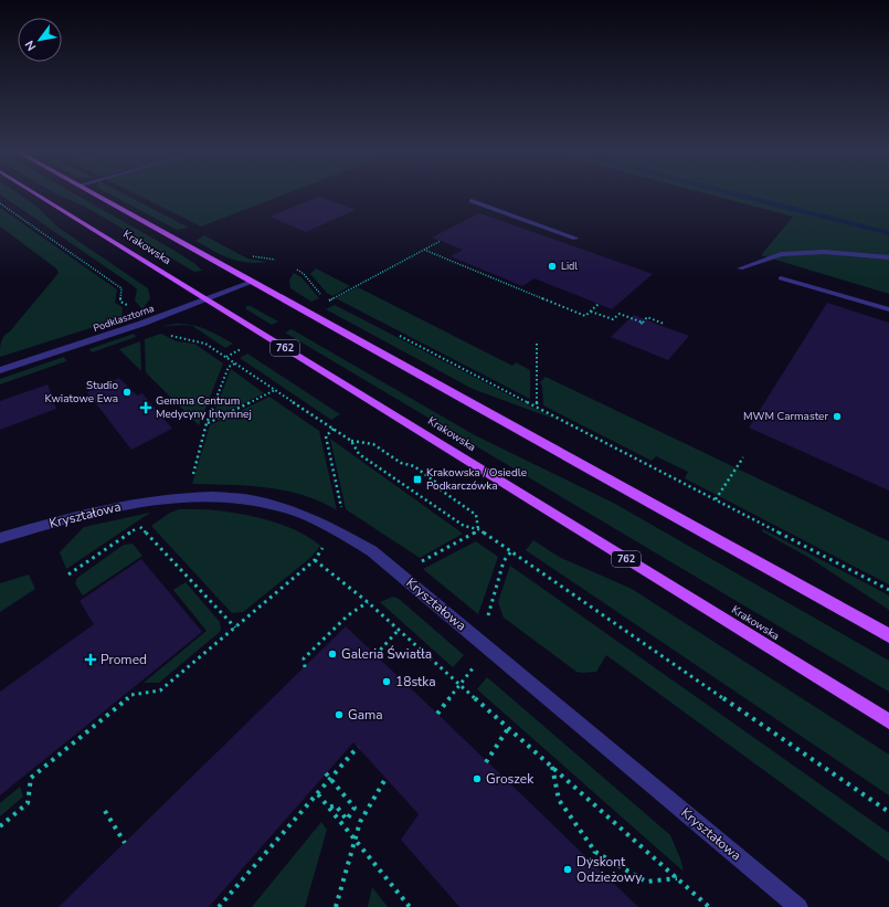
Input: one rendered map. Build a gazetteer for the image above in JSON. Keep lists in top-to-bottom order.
{
  "streets": {
    "main road": ["Krakowska", "762"],
    "street": ["Podklasztorna", "Kryształowa"]
  },
  "crossings": [
    ["Krakowska", "Podklasztorna"]
  ],
  "places": {
    "other": [
      "Lidl",
      "Studio Kwiatowe Ewa",
      "MWM Carmaster",
      "Galeria Światła",
      "18stka",
      "Gama",
      "Groszek",
      "Dyskont Odzieżowy"
    ],
    "health": ["Gemma Centrum Medycyny Intymnej", "Promed"],
    "transit": ["Krakowska / Osiedle Podkarczówka"]
  },
  "north": "bottom left"
}
